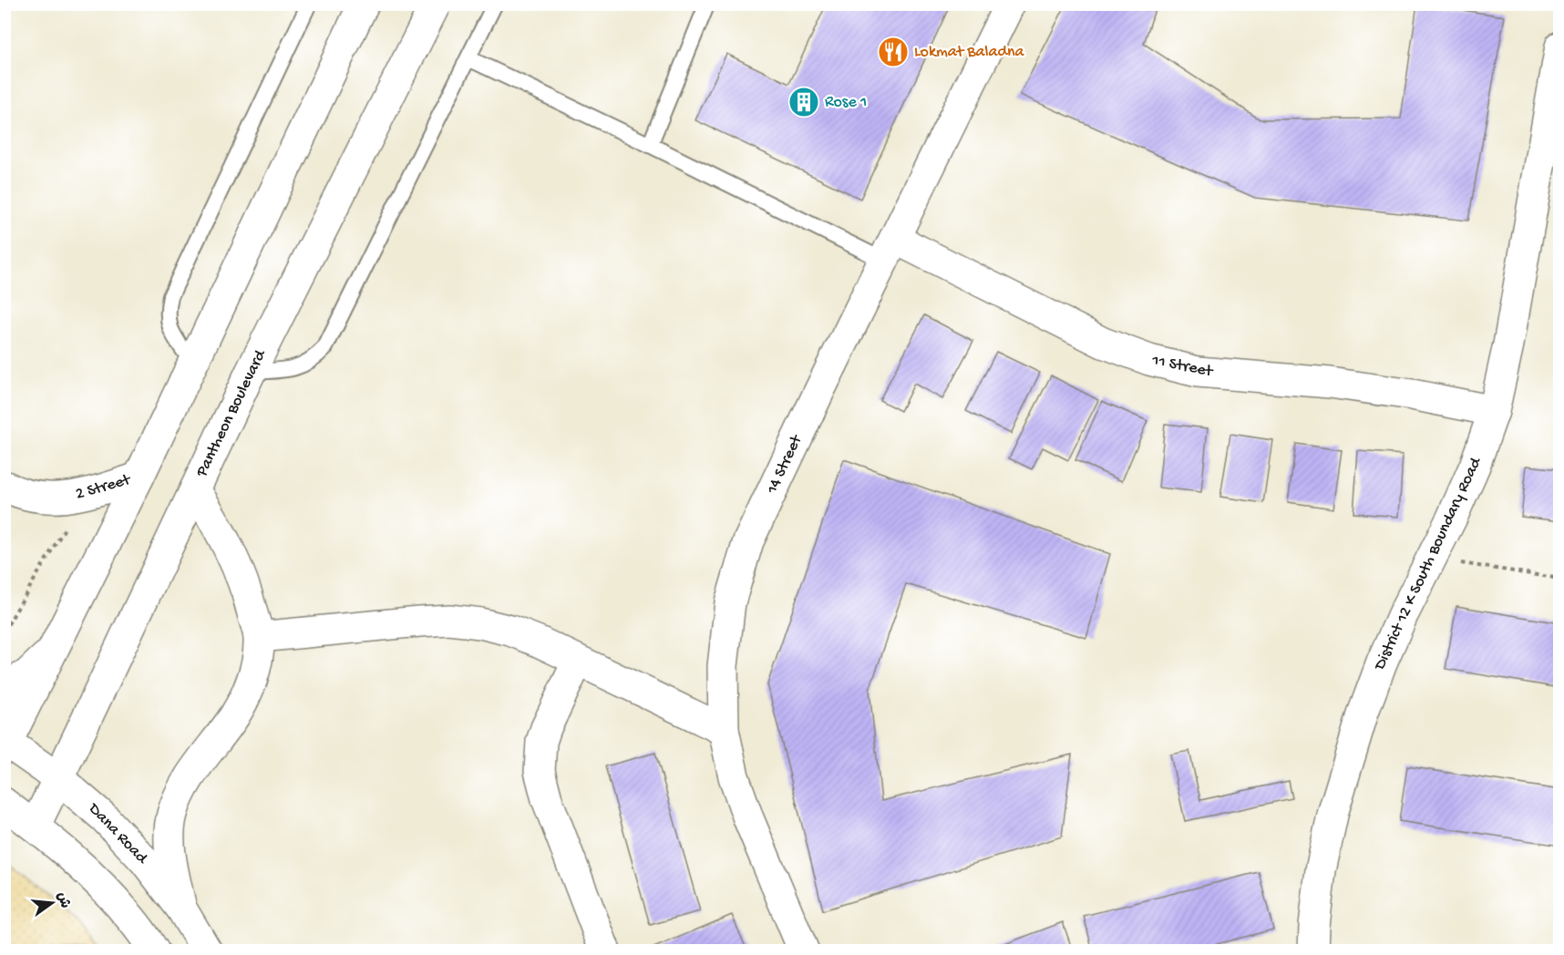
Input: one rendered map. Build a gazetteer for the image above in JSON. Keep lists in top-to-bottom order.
{
  "streets": {
    "street": [
      "11 Street",
      "Pantheon Boulevard",
      "14 Street",
      "2 Street",
      "District 12 K South Boundary Road",
      "Dana Road"
    ]
  },
  "crossings": [
    ["11 Street", "14 Street"],
    ["11 Street", "District 12 K South Boundary Road"],
    ["Pantheon Boulevard", "Dana Road"]
  ],
  "places": {
    "restaurant": ["Lokmat Baladna"],
    "building": ["Rose 1"]
  },
  "north": "right"
}
